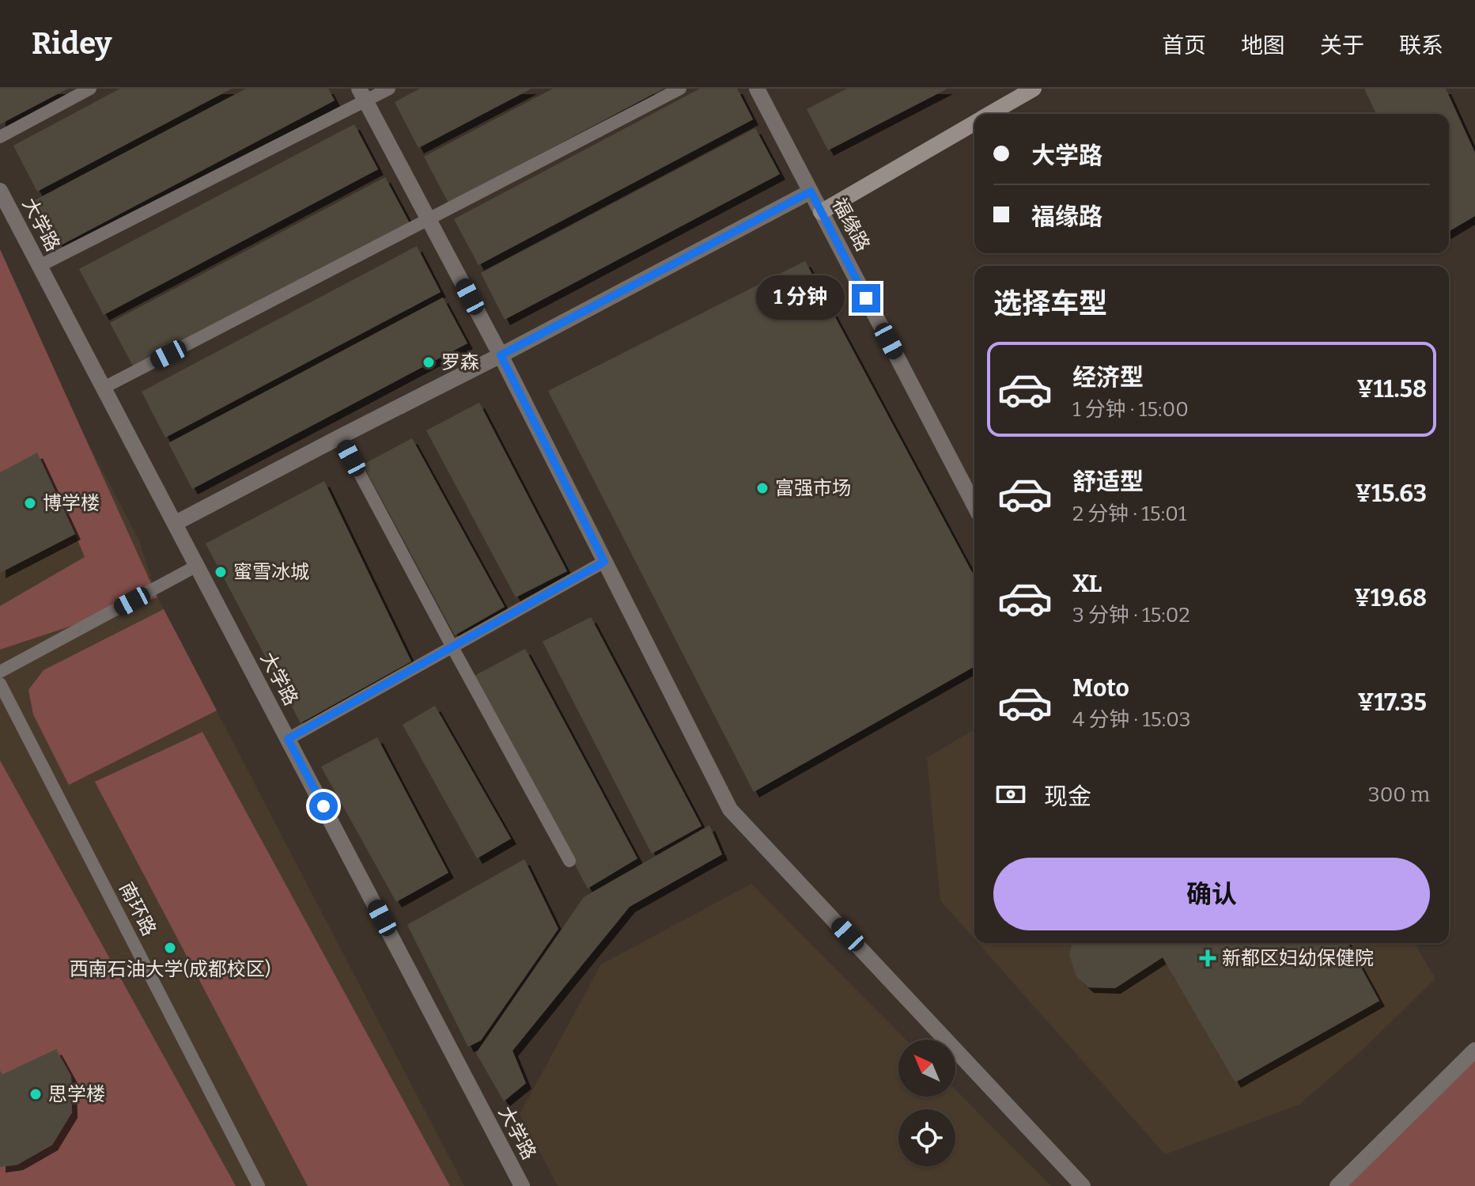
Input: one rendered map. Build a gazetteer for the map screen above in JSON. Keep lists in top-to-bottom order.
{
  "streets": {
    "street": ["大学路", "福缘路"],
    "lane": ["南环路"]
  },
  "places": {
    "other": [
      "罗森",
      "富强市场",
      "博学楼",
      "蜜雪冰城",
      "西南石油大学(成都校区)",
      "思学楼"
    ],
    "health": ["新都区妇幼保健院"]
  },
  "north": "top left",
  "page": {
    "header": "Ridey",
    "nav": [
      "首页",
      "地图",
      "关于",
      "联系"
    ],
    "banner": ["大学路", "福缘路"],
    "heading": "选择车型",
    "bubble": "1 分钟",
    "list": [
      {
        "name": "经济型",
        "note": "1 分钟 · 15:00",
        "value": "¥11.58"
      },
      {
        "name": "舒适型",
        "note": "2 分钟 · 15:01",
        "value": "¥15.63"
      },
      {
        "name": "XL",
        "note": "3 分钟 · 15:02",
        "value": "¥19.68"
      },
      {
        "name": "Moto",
        "note": "4 分钟 · 15:03",
        "value": "¥17.35"
      }
    ],
    "pay": ["现金", "300 m"],
    "buttons": "确认"
  }
}
